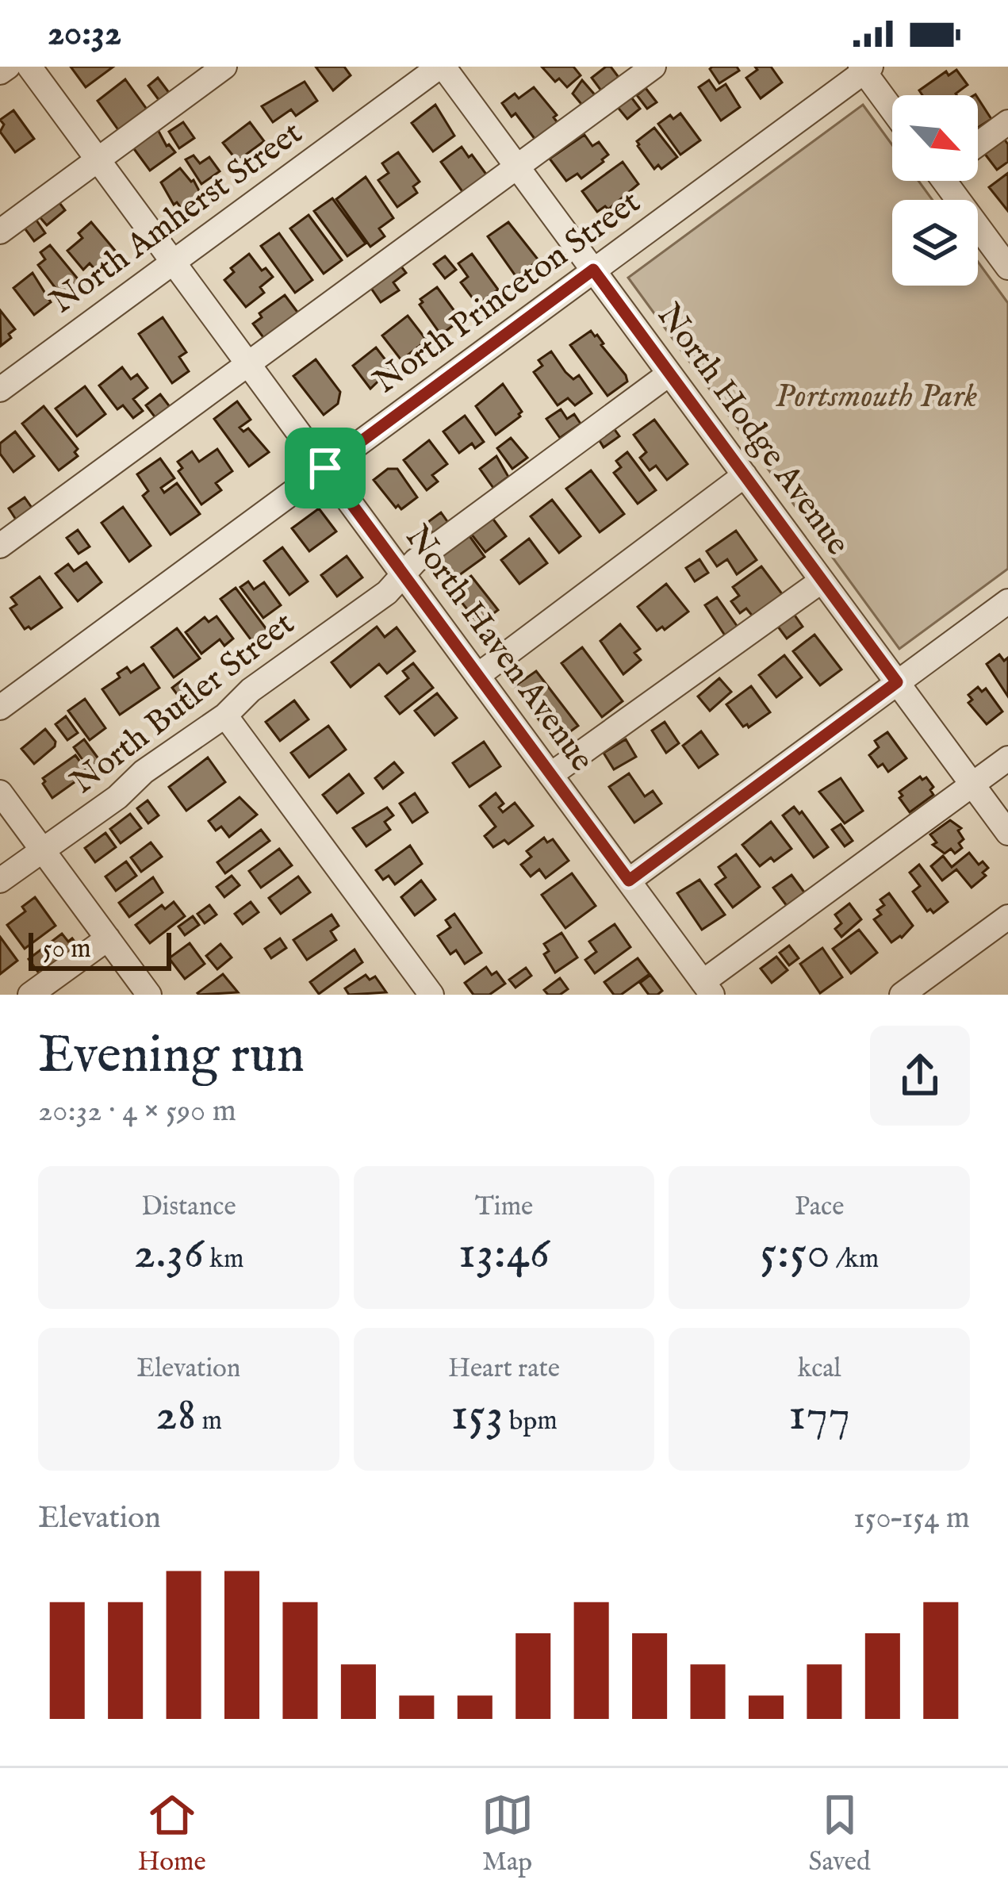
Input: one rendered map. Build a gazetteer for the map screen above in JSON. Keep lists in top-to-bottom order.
{
  "streets": {
    "street": [
      "North Amherst Street",
      "North Princeton Street",
      "North Hodge Avenue",
      "North Haven Avenue",
      "North Butler Street"
    ]
  },
  "crossings": [
    ["North Amherst Street", "North Hodge Avenue"],
    ["North Amherst Street", "North Haven Avenue"],
    ["North Princeton Street", "North Hodge Avenue"],
    ["North Princeton Street", "North Haven Avenue"],
    ["North Hodge Avenue", "North Butler Street"],
    ["North Haven Avenue", "North Butler Street"]
  ],
  "parks": ["Portsmouth Park"],
  "scale_bar": "50 m",
  "north": "bottom right",
  "page": {
    "status": "20:32",
    "scale": "50 m",
    "heading": ["Evening run", "20:32 · 4 × 590 m"],
    "stats": [
      ["Distance", "2.36 km"],
      ["Time", "13:46"],
      ["Pace", "5:50 /km"],
      ["Elevation", "28 m"],
      ["Heart rate", "153 bpm"],
      ["kcal", "177"]
    ],
    "chart": ["Elevation", "150–154 m"],
    "tabs": ["Home", "Map", "Saved"]
  }
}
